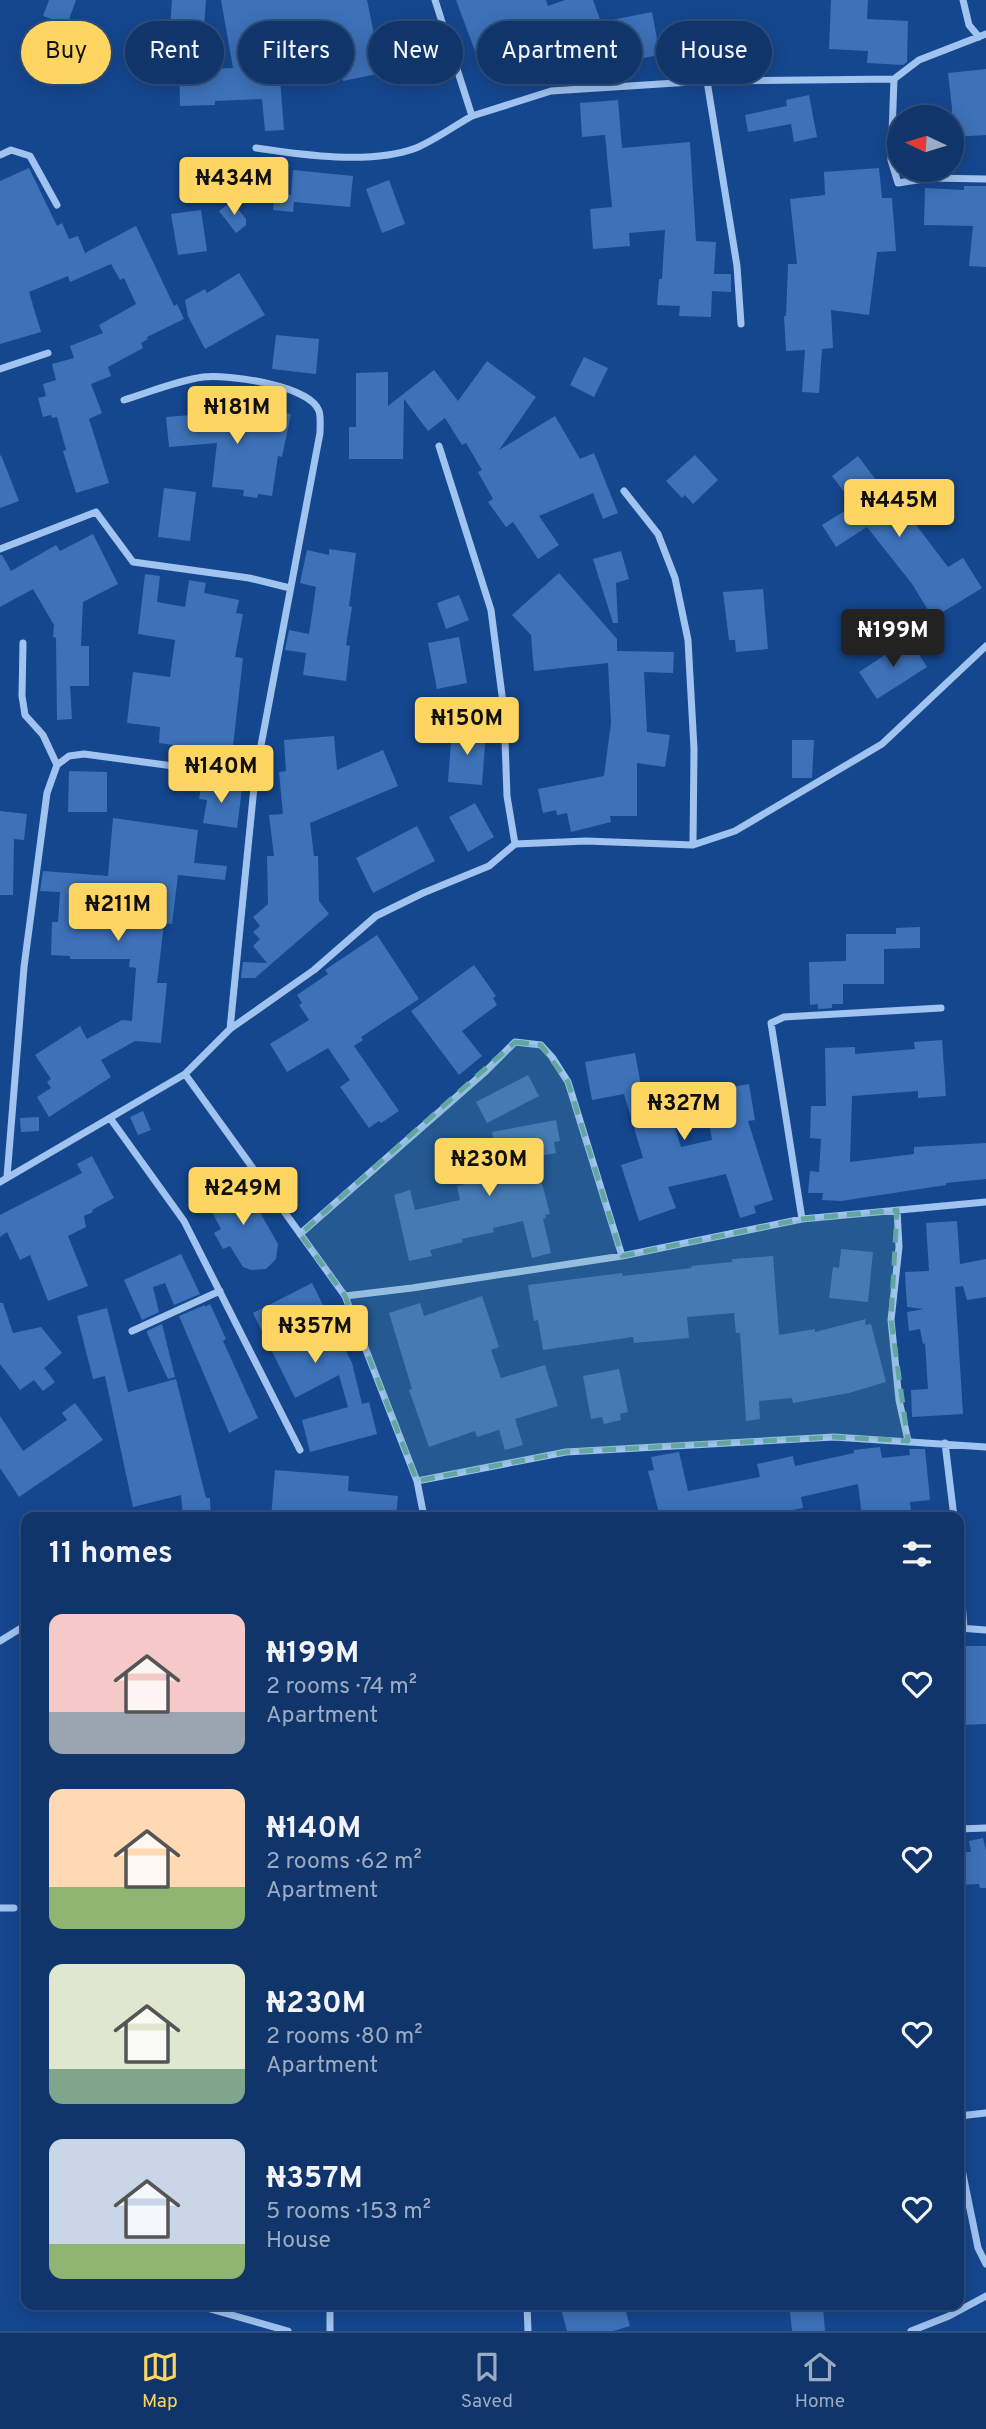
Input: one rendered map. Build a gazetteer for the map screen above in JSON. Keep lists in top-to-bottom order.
{
  "north": "left",
  "page": {
    "chip": [
      "Buy",
      "Rent",
      "Filters",
      "New",
      "Apartment",
      "House"
    ],
    "price": [
      "₦434M",
      "₦181M",
      "₦445M",
      "₦199M",
      "₦150M",
      "₦140M",
      "₦211M",
      "₦327M",
      "₦230M",
      "₦249M",
      "₦357M"
    ],
    "heading": "11 homes",
    "list": [
      {
        "name": "₦199M",
        "note": "2 rooms · 74 m² · Apartment"
      },
      {
        "name": "₦140M",
        "note": "2 rooms · 62 m² · Apartment"
      },
      {
        "name": "₦230M",
        "note": "2 rooms · 80 m² · Apartment"
      },
      {
        "name": "₦357M",
        "note": "5 rooms · 153 m² · House"
      }
    ],
    "tabs": ["Map", "Saved", "Home"]
  }
}
